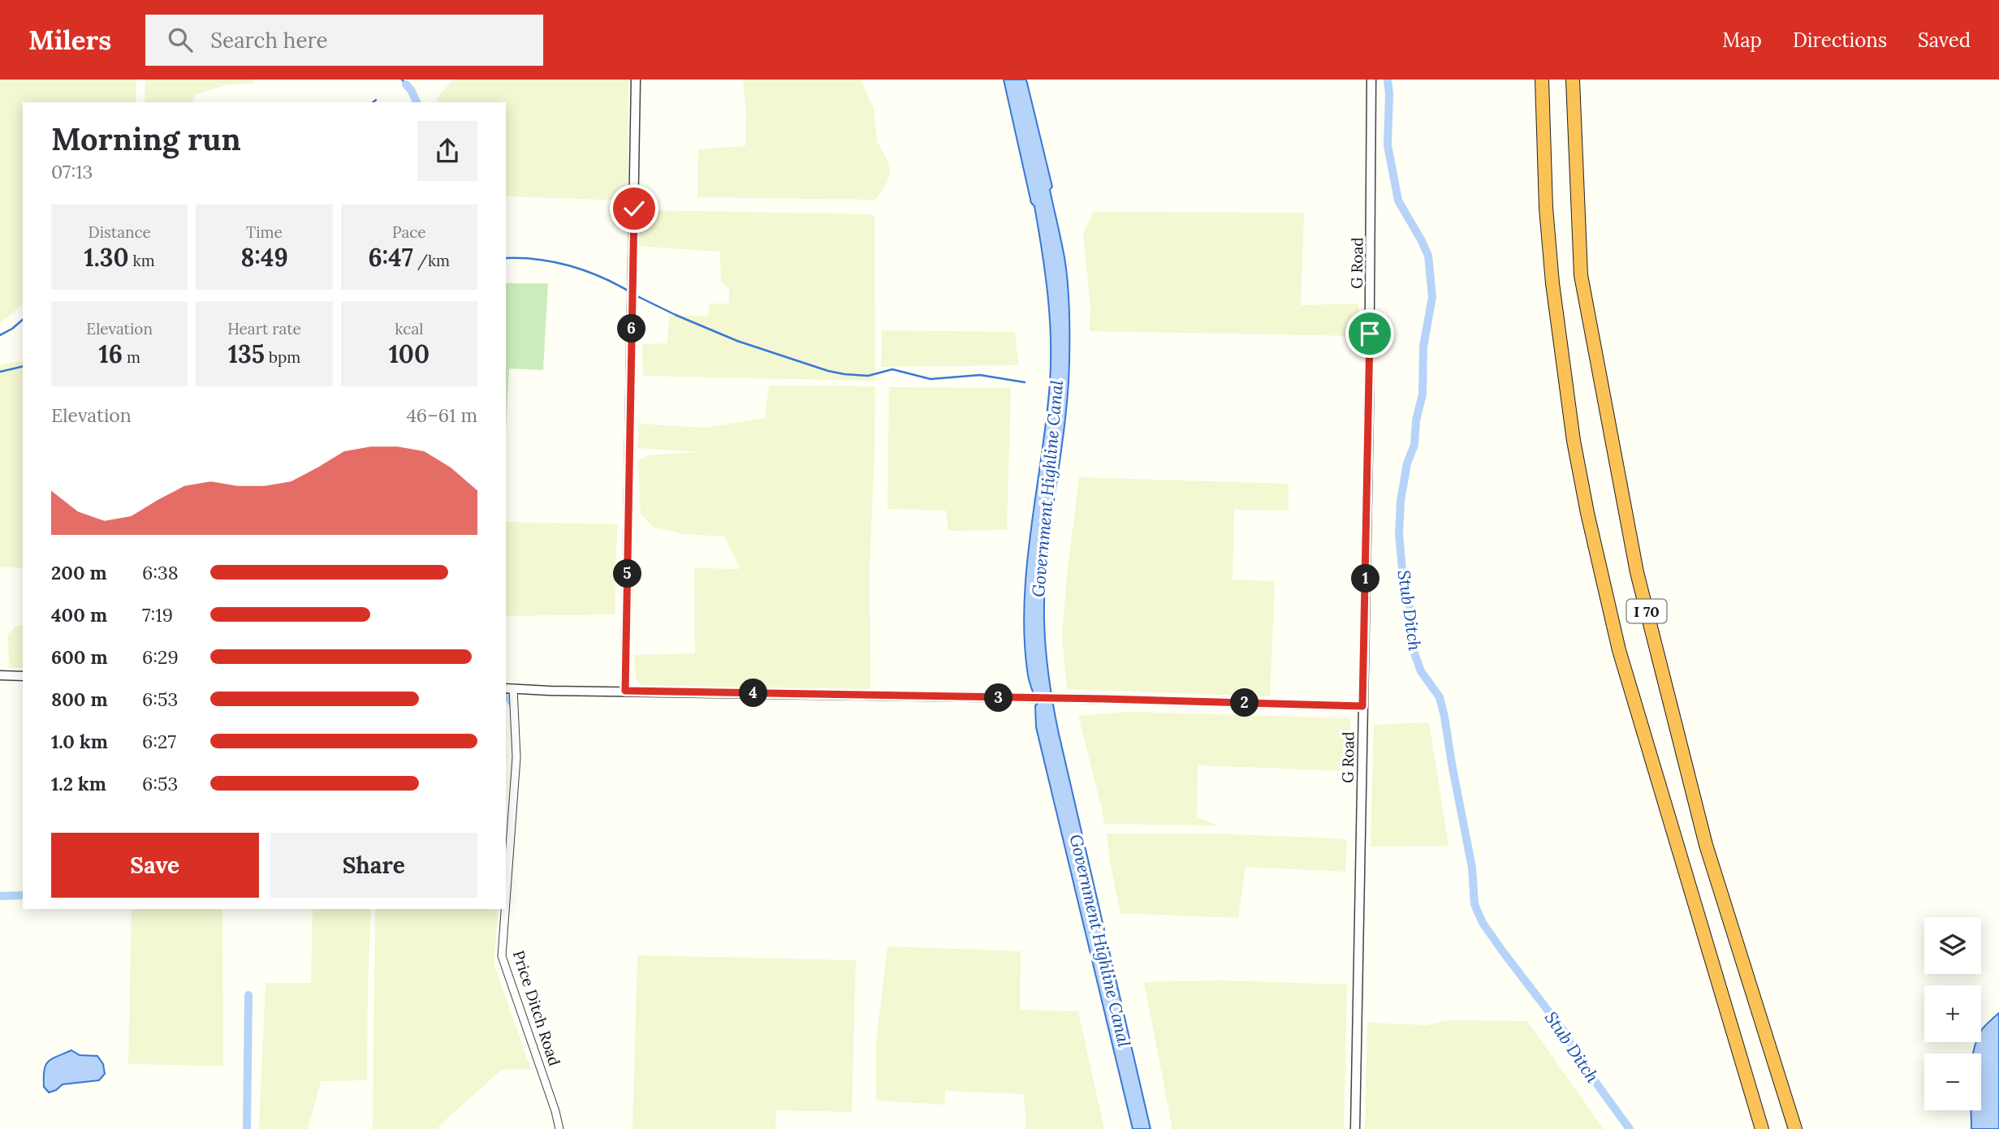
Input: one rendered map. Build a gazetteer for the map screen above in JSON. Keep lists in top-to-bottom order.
{
  "streets": {
    "highway": ["I 70"],
    "street": ["G Road", "Price Ditch Road"]
  },
  "water": ["Government Highline Canal", "Stub Ditch"],
  "page": {
    "header": "Milers",
    "search": "Search here",
    "nav": ["Map", "Directions", "Saved"],
    "heading": ["Morning run", "07:13"],
    "stats": [
      ["Distance", "1.30 km"],
      ["Time", "8:49"],
      ["Pace", "6:47 /km"],
      ["Elevation", "16 m"],
      ["Heart rate", "135 bpm"],
      ["kcal", "100"]
    ],
    "pins": [
      "6",
      "5",
      "1",
      "4",
      "3",
      "2"
    ],
    "chart": ["Elevation", "46–61 m"],
    "list": [
      {
        "name": "200 m",
        "note": "6:38"
      },
      {
        "name": "400 m",
        "note": "7:19"
      },
      {
        "name": "600 m",
        "note": "6:29"
      },
      {
        "name": "800 m",
        "note": "6:53"
      },
      {
        "name": "1.0 km",
        "note": "6:27"
      },
      {
        "name": "1.2 km",
        "note": "6:53"
      }
    ],
    "buttons": ["Save", "Share"],
    "map_buttons": ["+", "−"]
  }
}
